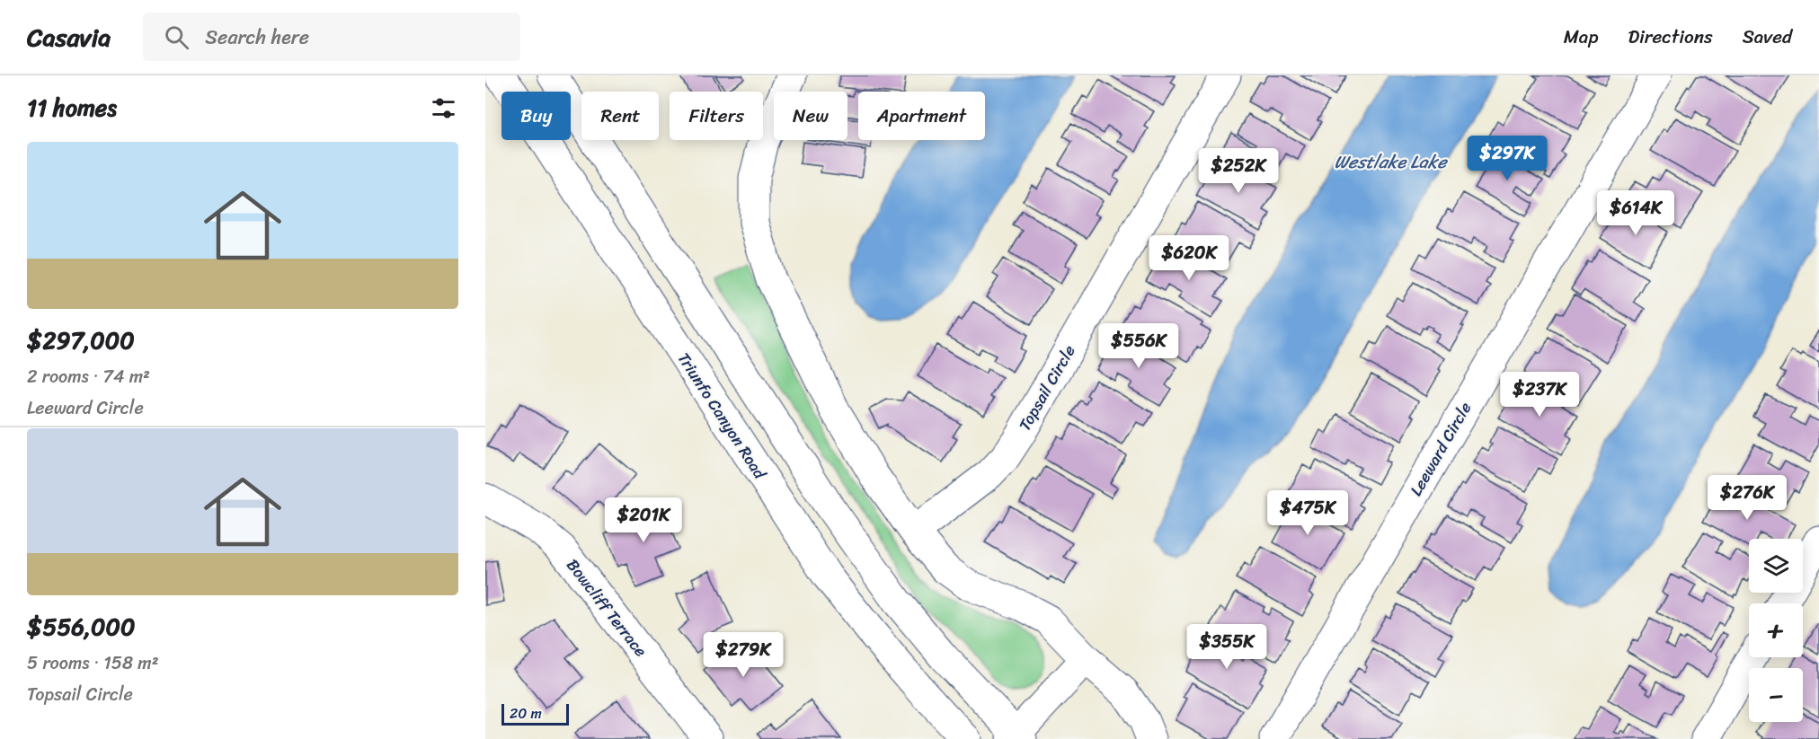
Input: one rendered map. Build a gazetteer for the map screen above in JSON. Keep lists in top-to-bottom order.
{
  "streets": {
    "street": [
      "Topsail Circle",
      "Triunfo Canyon Road",
      "Leeward Circle",
      "Bowcliff Terrace"
    ]
  },
  "water": ["Westlake Lake"],
  "scale_bar": "20 m",
  "page": {
    "header": "Casavia",
    "search": "Search here",
    "nav": ["Map", "Directions", "Saved"],
    "heading": "11 homes",
    "chip": [
      "Buy",
      "Rent",
      "Filters",
      "New",
      "Apartment"
    ],
    "price": [
      "$297K",
      "$252K",
      "$614K",
      "$620K",
      "$556K",
      "$237K",
      "$276K",
      "$475K",
      "$201K",
      "$355K",
      "$279K"
    ],
    "list": [
      {
        "name": "$297,000",
        "note": "2 rooms · 74 m² · Leeward Circle"
      },
      {
        "name": "$556,000",
        "note": "5 rooms · 158 m² · Topsail Circle"
      }
    ],
    "map_buttons": ["+", "−"],
    "scale": "20 m"
  }
}
